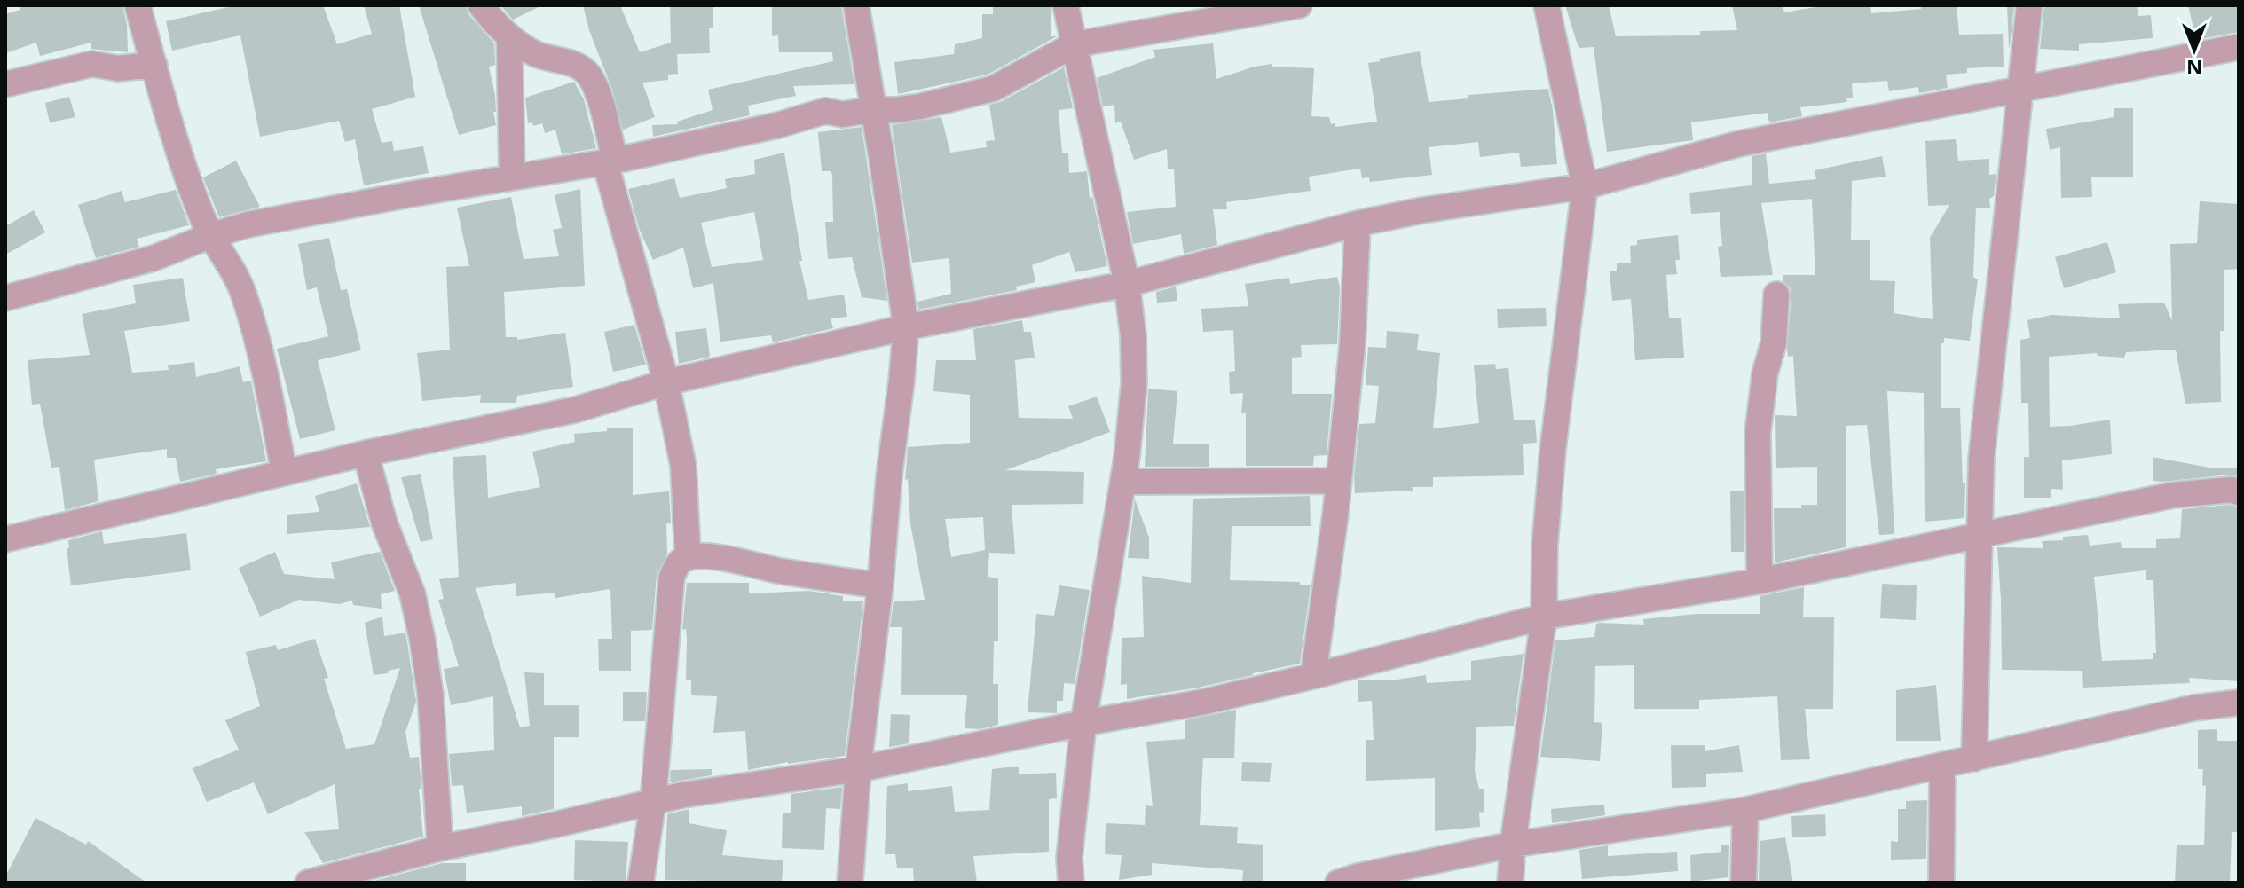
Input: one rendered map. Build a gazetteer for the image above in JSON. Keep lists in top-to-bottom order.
{
  "north": "bottom"
}
